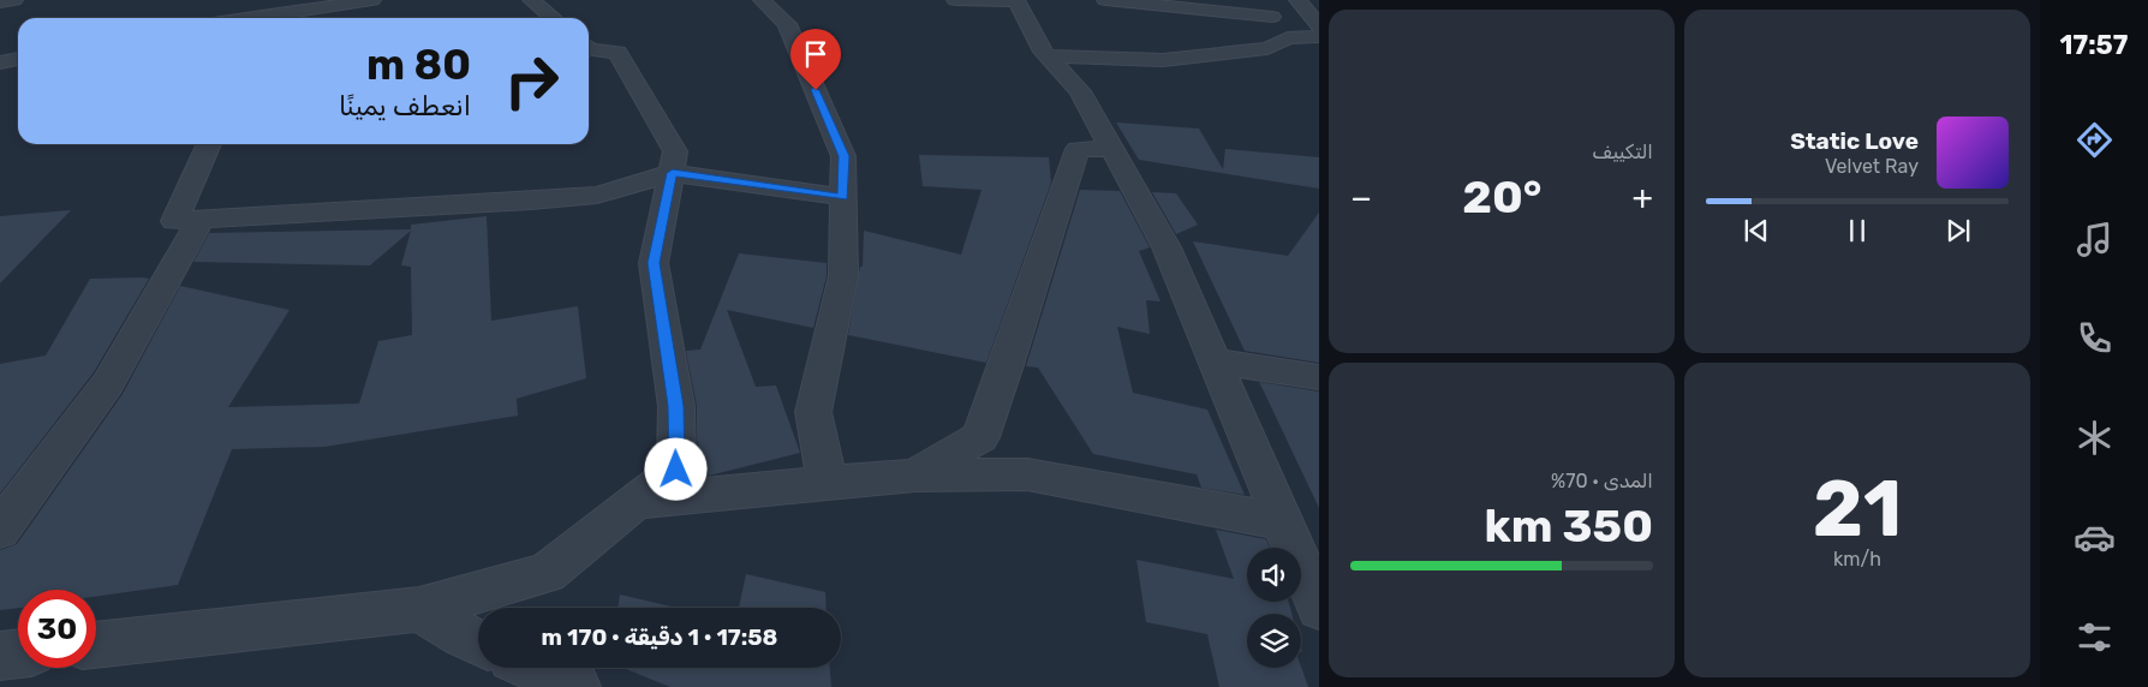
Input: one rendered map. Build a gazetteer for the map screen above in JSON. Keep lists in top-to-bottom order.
{
  "page": {
    "tabs": "17:57",
    "tile": [
      "التكييف",
      ["21", "km/h"],
      ["المدى · 70%", "350 km"]
    ],
    "turn": ["80 m", "انعطف يمينًا"],
    "song": ["Static Love", "Velvet Ray"],
    "heat": ["−", "20°", "+"],
    "limit": "30",
    "trip": "17:58 · 1 دقيقة · 170 m"
  }
}
